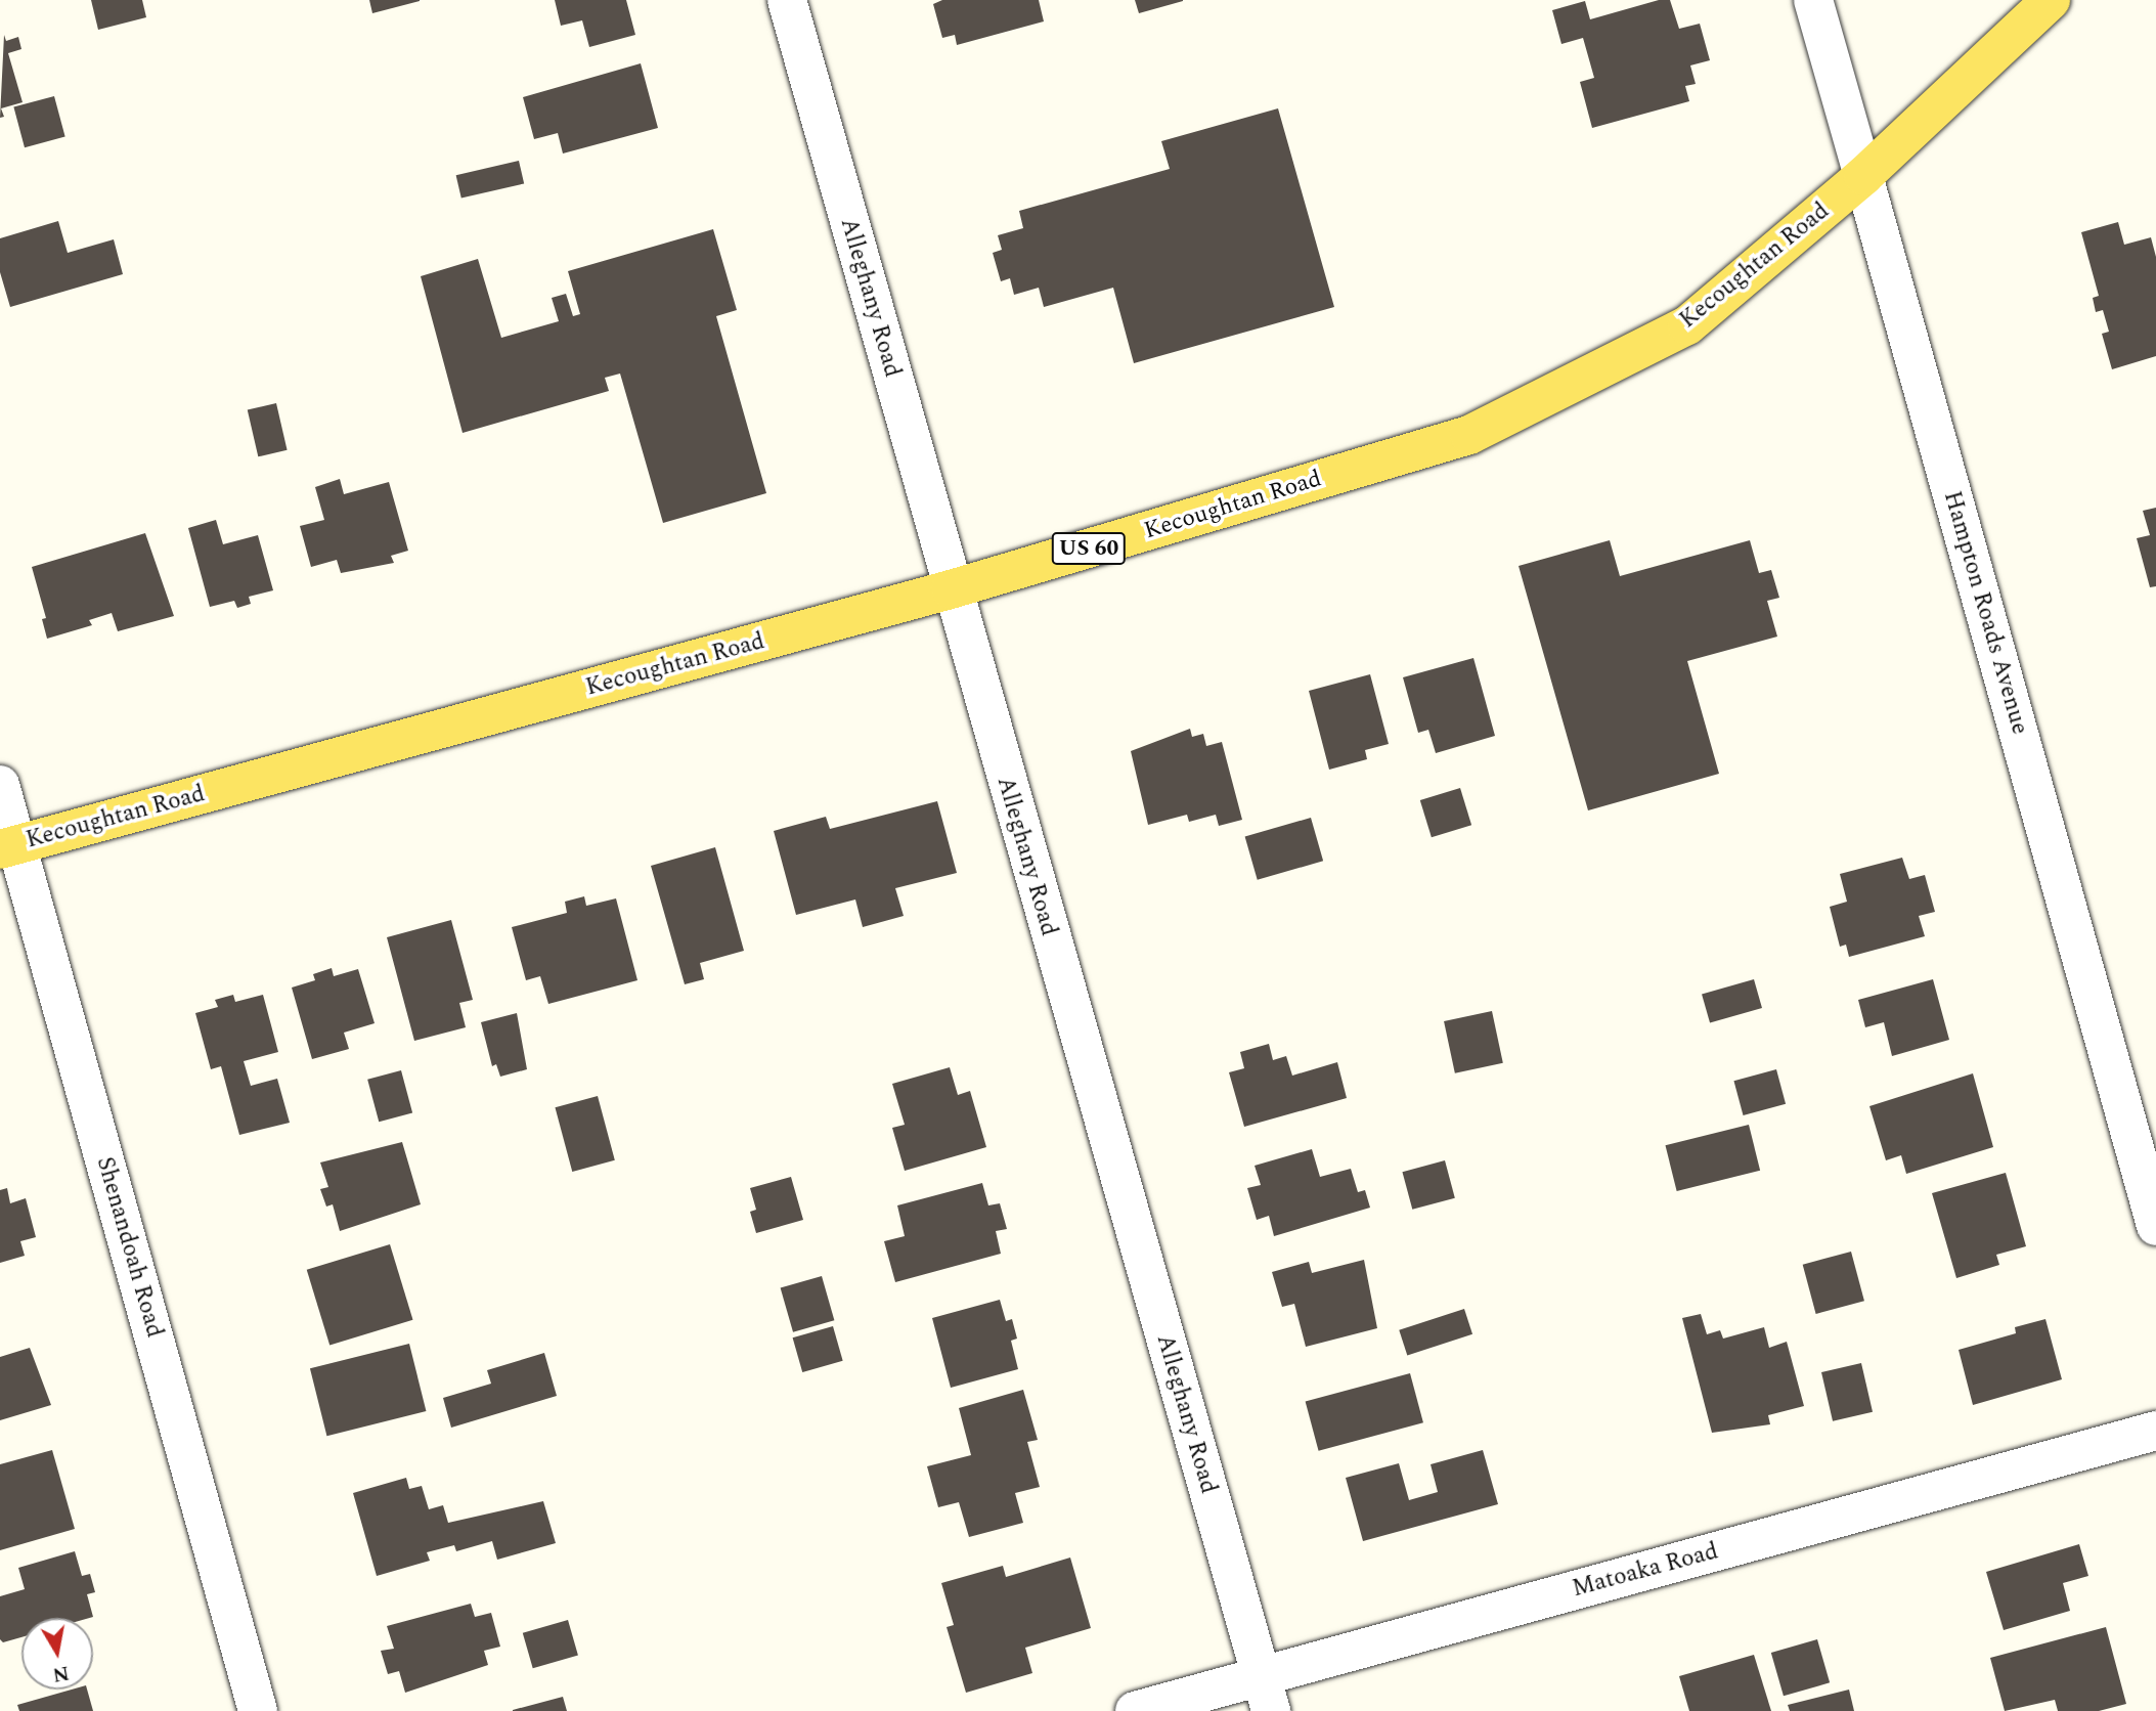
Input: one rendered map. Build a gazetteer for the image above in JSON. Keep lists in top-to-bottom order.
{
  "streets": {
    "main road": ["Kecoughtan Road", "US 60"],
    "street": [
      "Alleghany Road",
      "Hampton Roads Avenue",
      "Shenandoah Road",
      "Matoaka Road"
    ]
  },
  "crossings": [
    ["Kecoughtan Road", "Alleghany Road"],
    ["Kecoughtan Road", "Hampton Roads Avenue"],
    ["Kecoughtan Road", "Shenandoah Road"],
    ["Alleghany Road", "Matoaka Road"]
  ],
  "north": "bottom"
}
